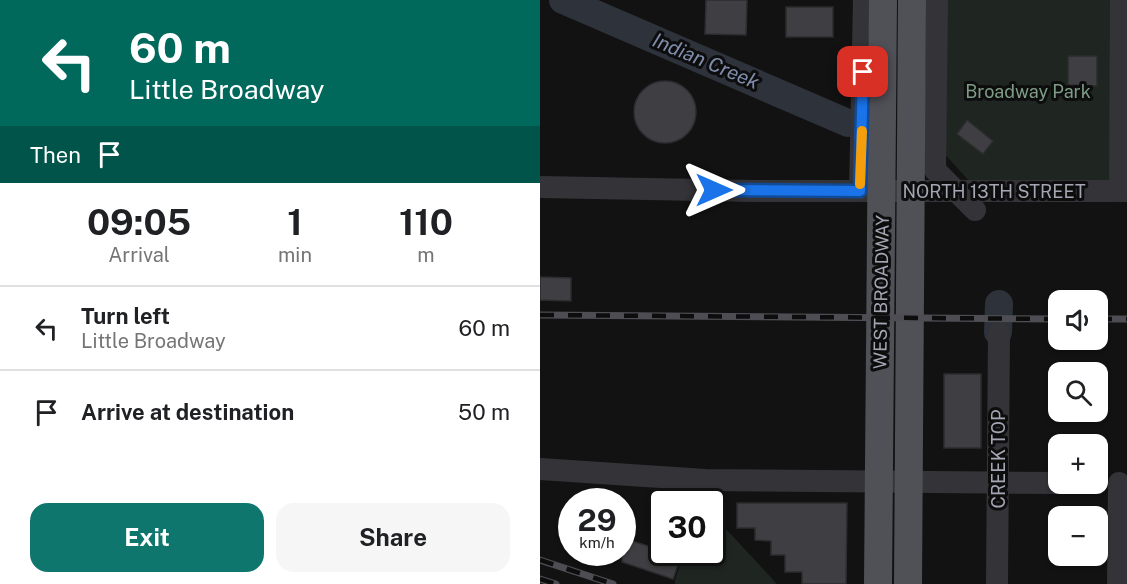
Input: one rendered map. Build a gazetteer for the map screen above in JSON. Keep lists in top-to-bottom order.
{
  "streets": {
    "main road": ["WEST BROADWAY"],
    "street": ["NORTH 13TH STREET", "CREEK TOP"]
  },
  "water": ["Indian Creek"],
  "parks": ["Broadway Park"],
  "page": {
    "turn": ["60 m", "Little Broadway"],
    "then": "Then",
    "eta": [
      "09:05",
      "Arrival",
      "1",
      "min",
      "110",
      "m"
    ],
    "list": [
      {
        "name": "Turn left",
        "note": "Little Broadway",
        "value": "60 m"
      },
      {
        "name": "Arrive at destination",
        "value": "50 m"
      }
    ],
    "map_buttons": ["+", "−"],
    "speed": "29 km/h",
    "limit": "30",
    "buttons": ["Exit", "Share"]
  }
}
